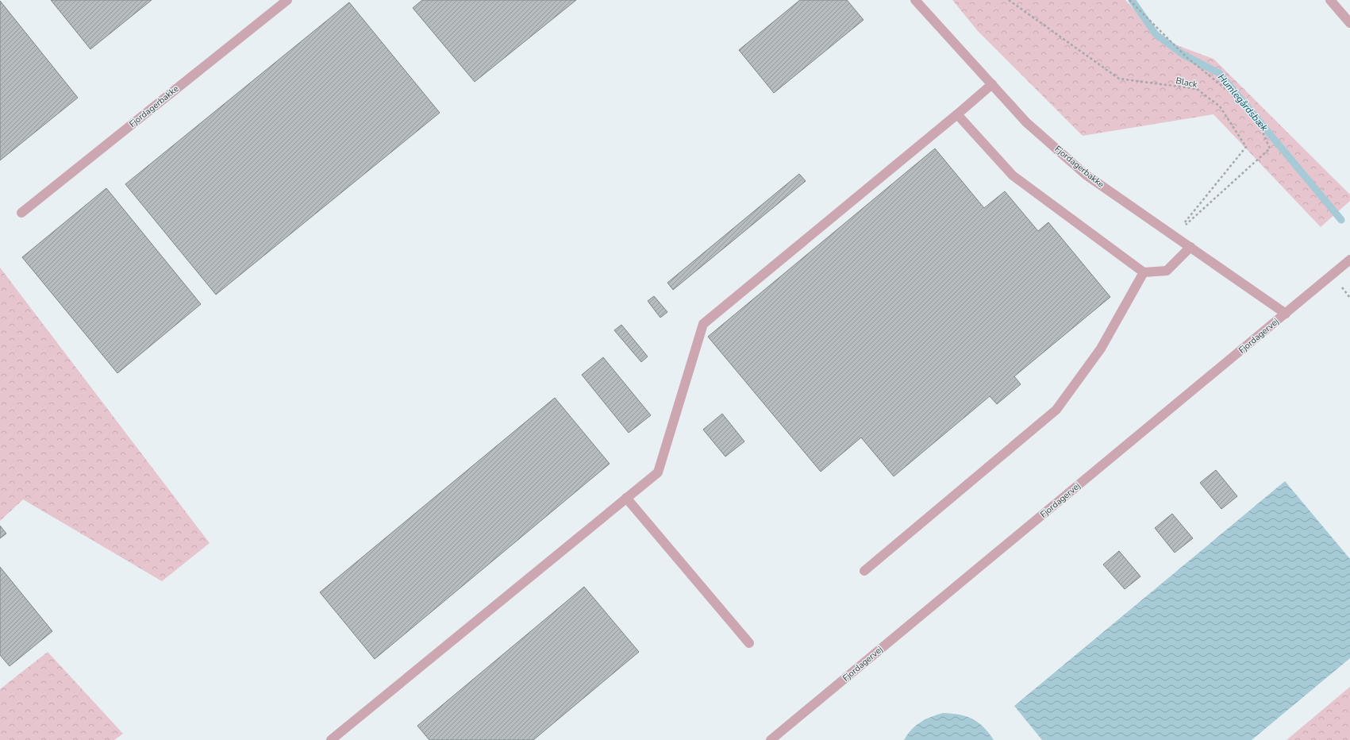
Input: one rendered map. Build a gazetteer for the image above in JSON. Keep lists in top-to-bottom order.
{
  "streets": {
    "street": ["Fjordagerbakke", "Fjordagervej"],
    "path": ["Black"]
  },
  "crossings": [
    ["Black", "Fjordagerbakke"],
    ["Fjordagerbakke", "Fjordagervej"]
  ],
  "water": ["Humlegårdsbæk"]
}
